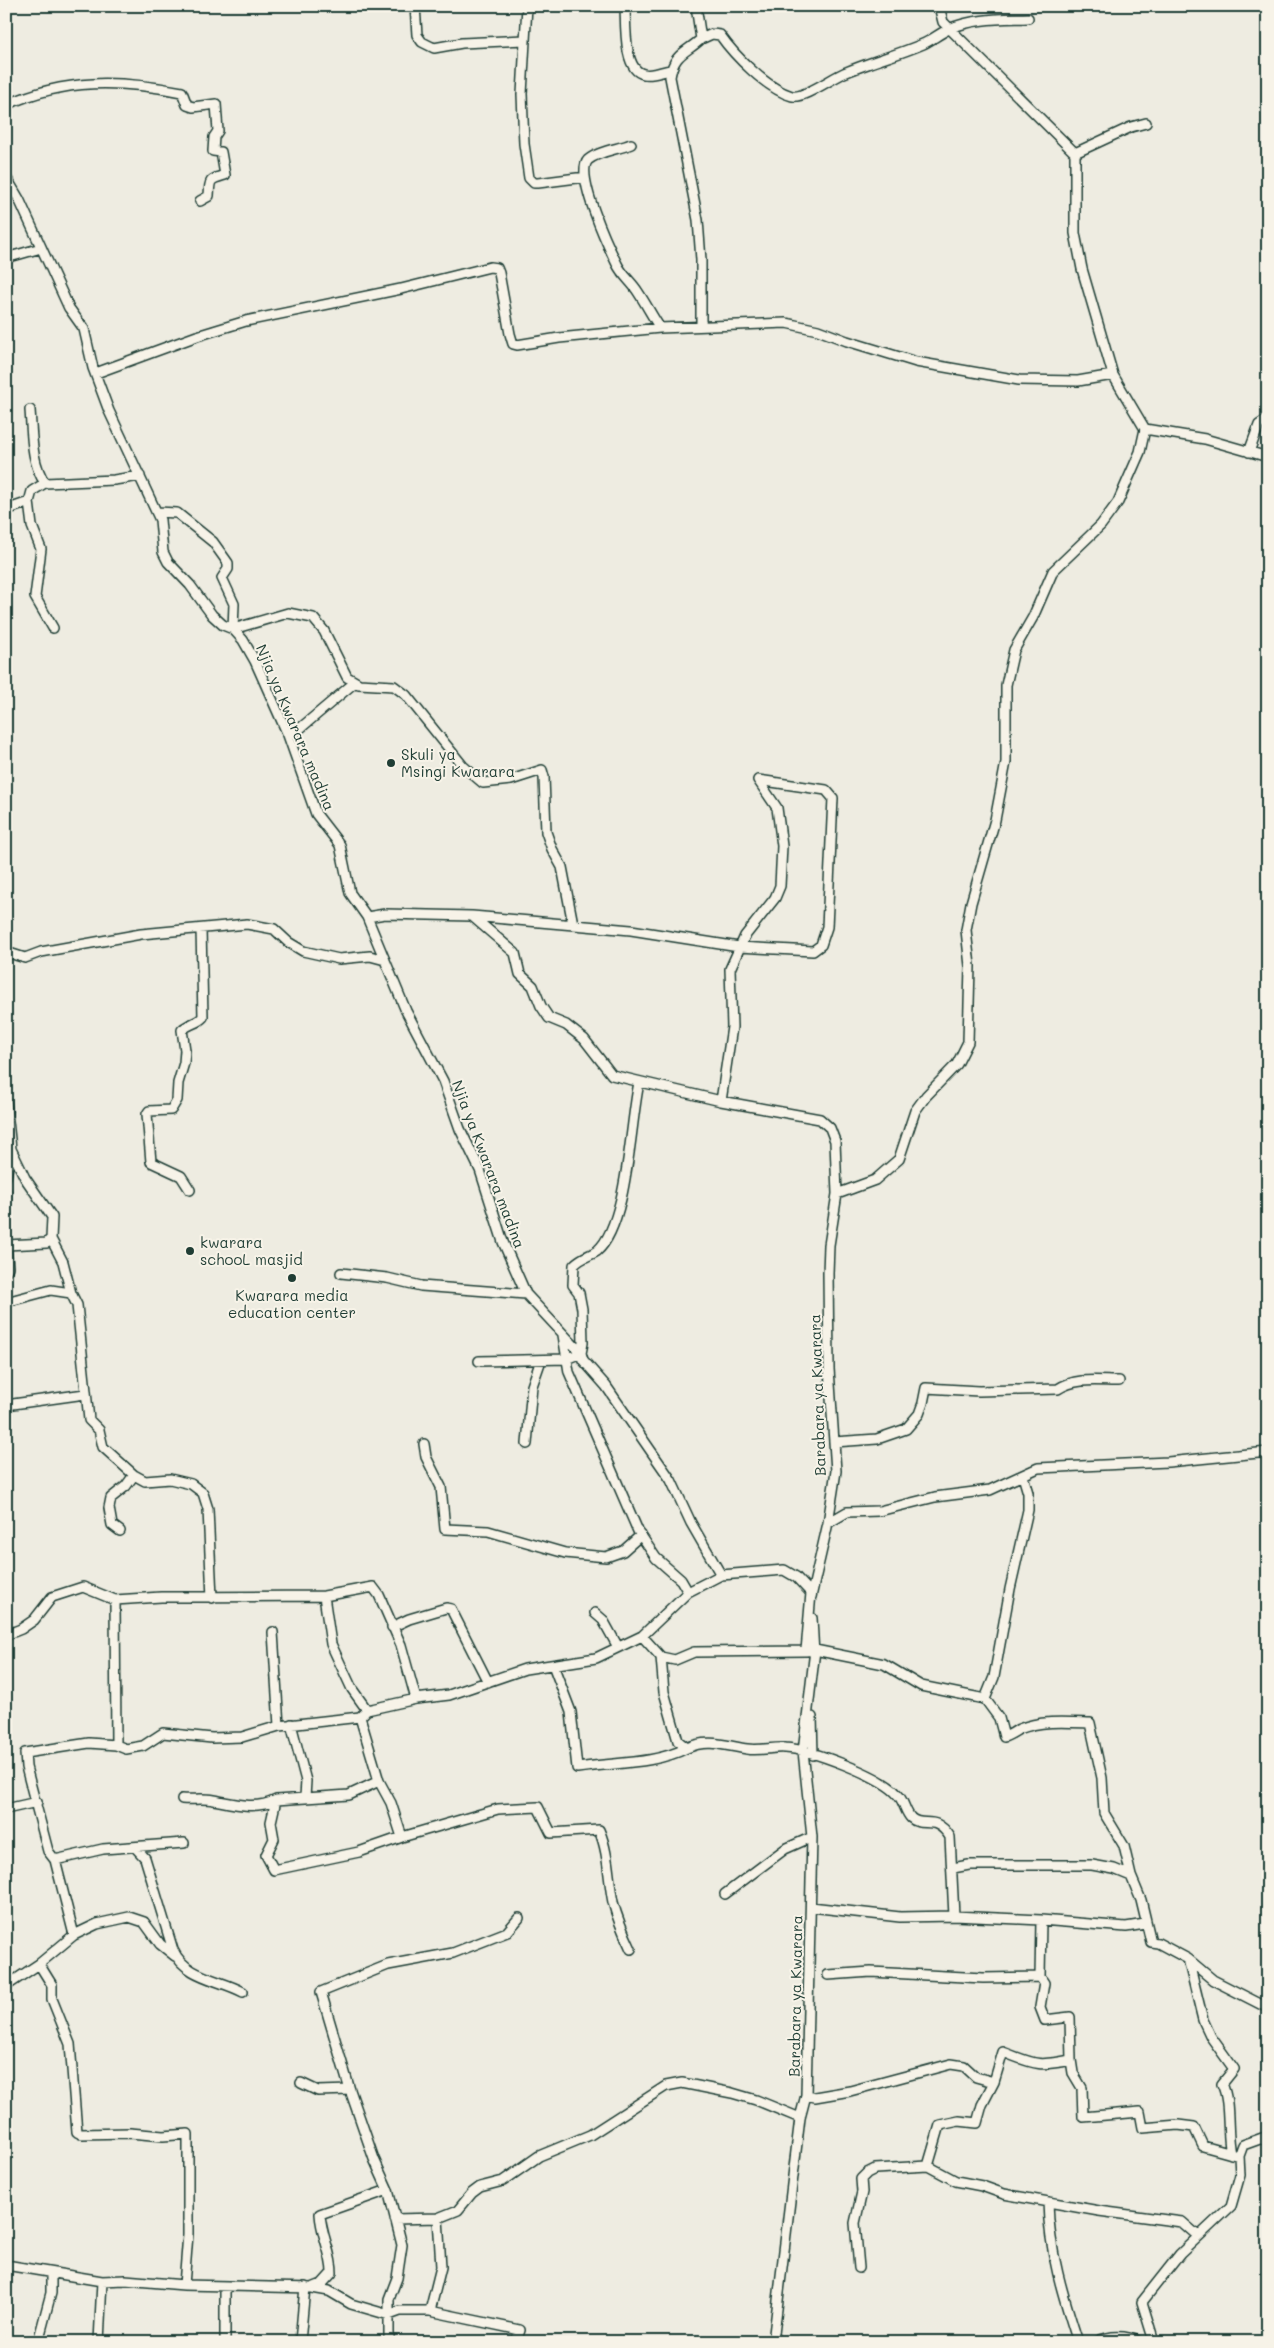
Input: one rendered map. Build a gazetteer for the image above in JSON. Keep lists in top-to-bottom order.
{
  "streets": {
    "street": ["Njia ya Kwarara madina", "Barabara ya Kwarara"]
  },
  "places": ["Skuli ya Msingi Kwarara", "kwarara schooL masjid", "Kwarara media education center"]
}
